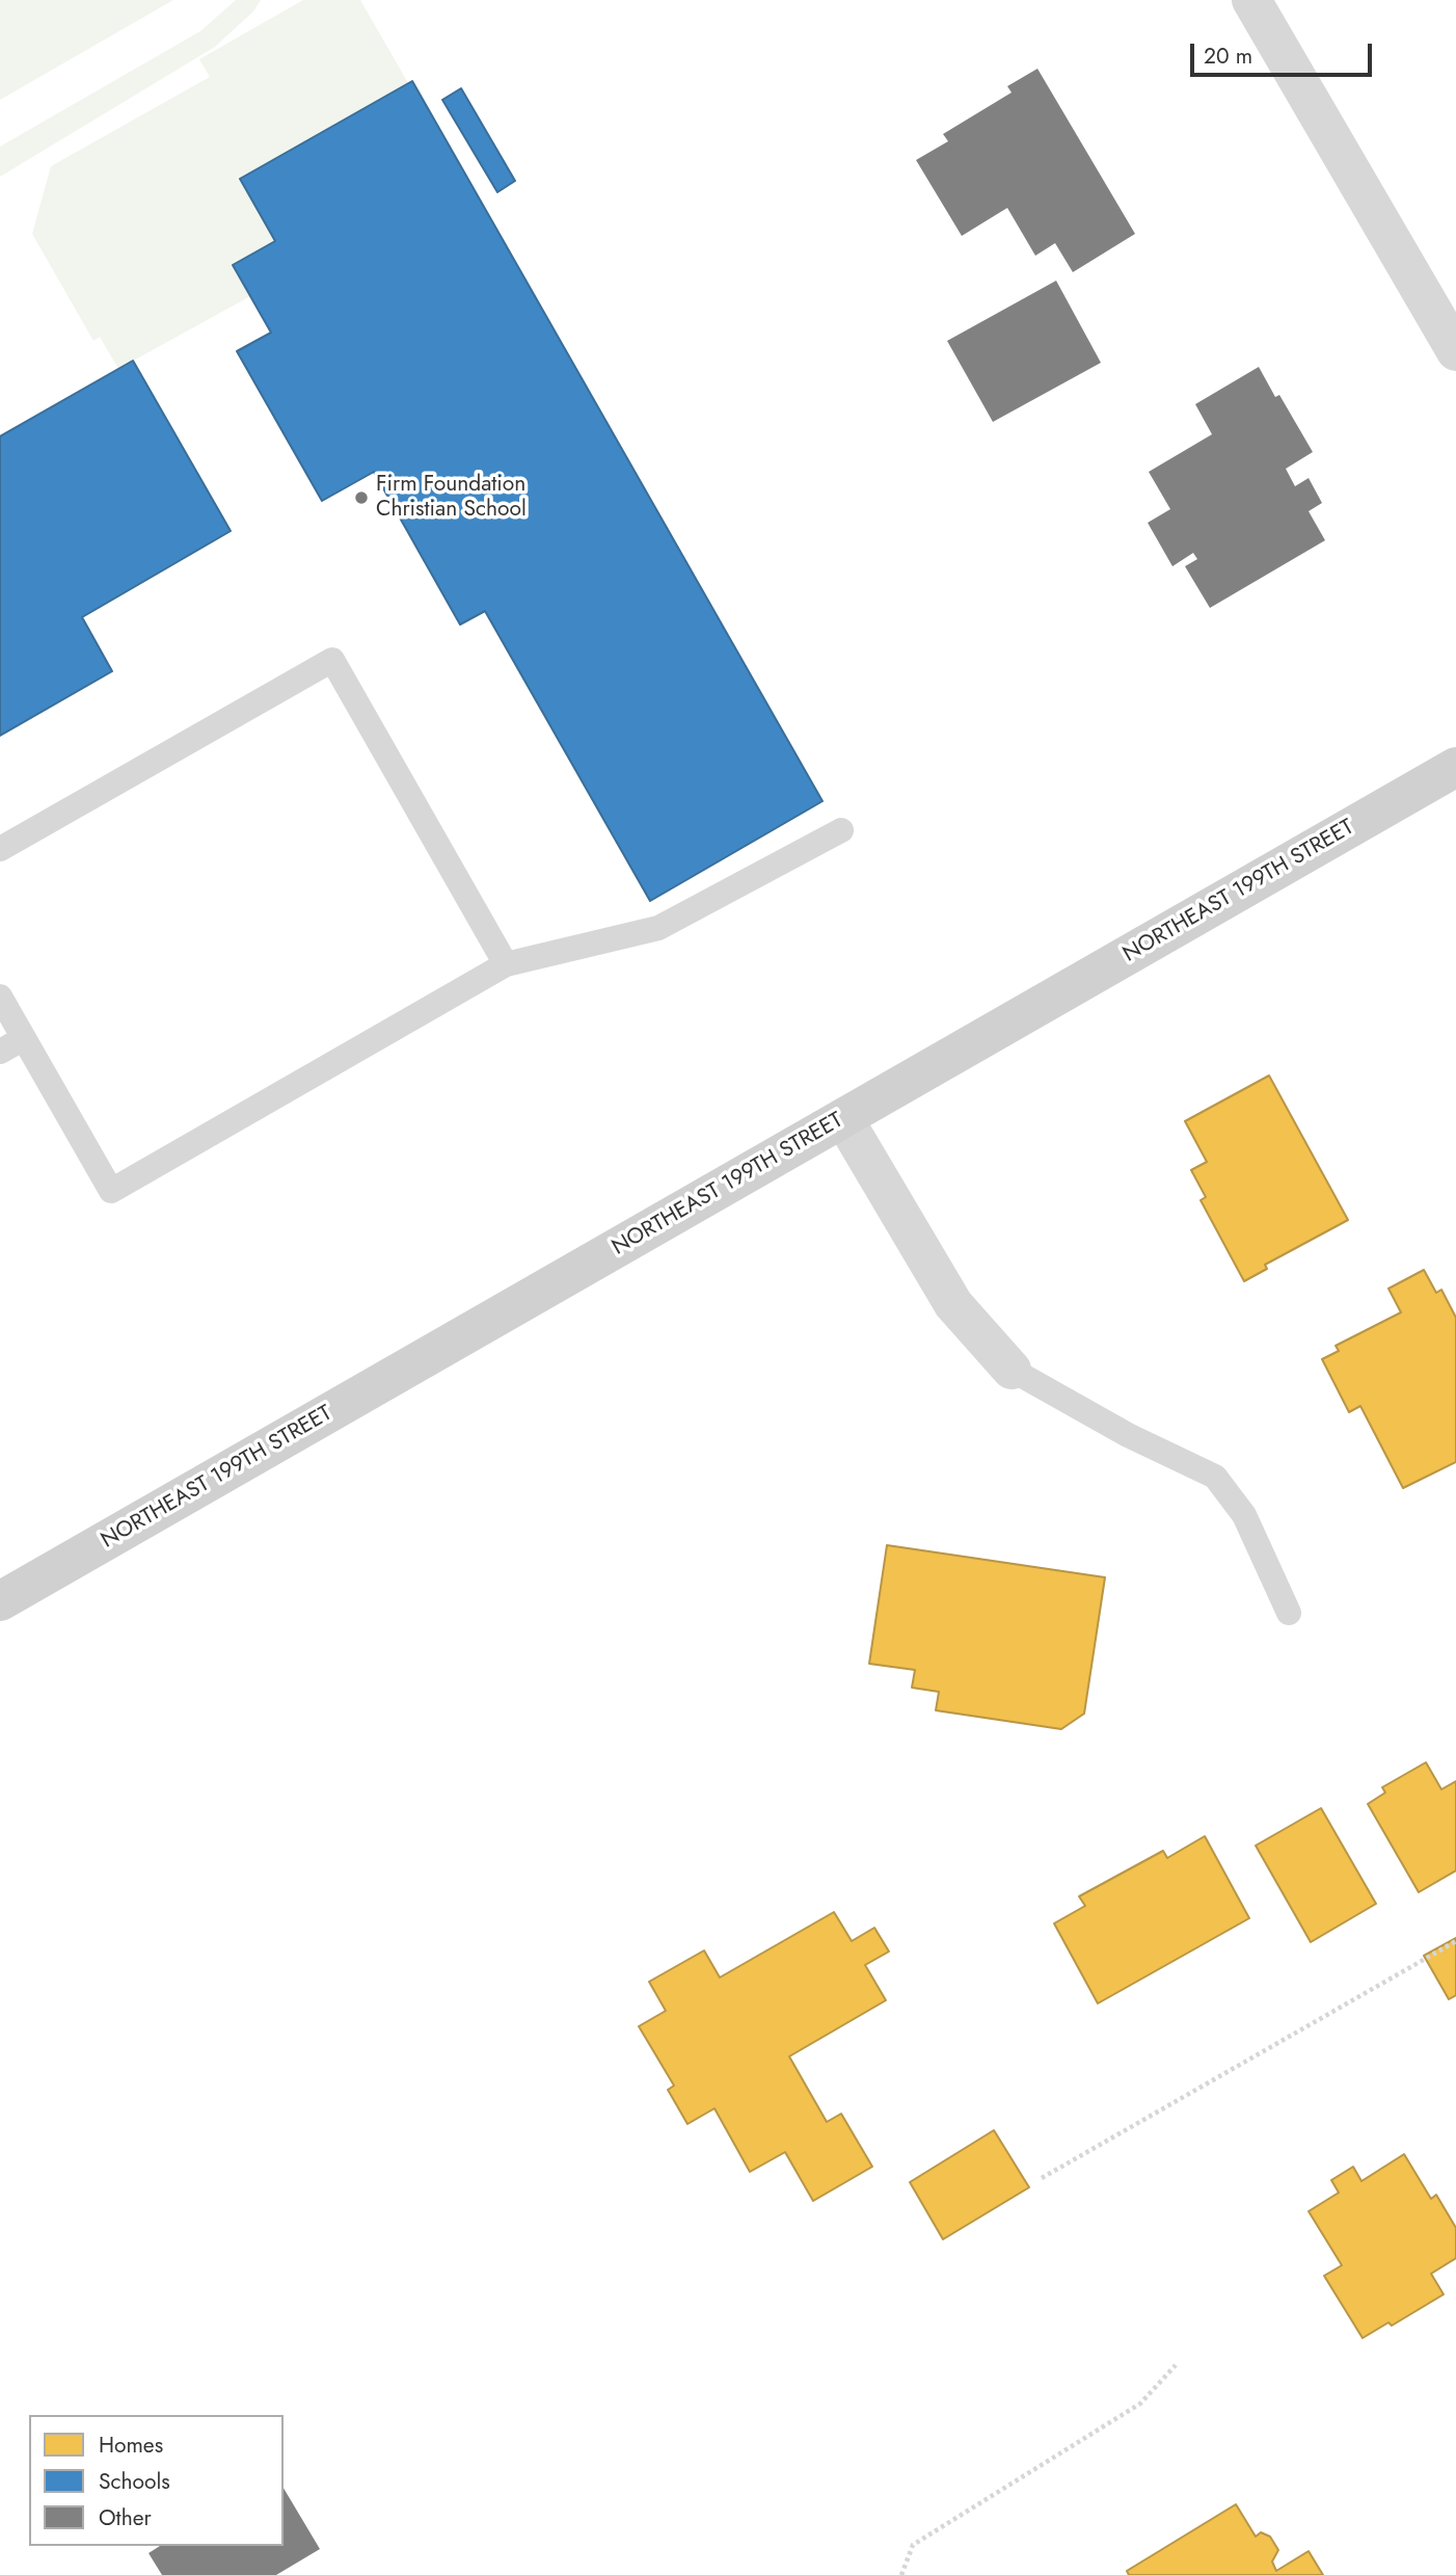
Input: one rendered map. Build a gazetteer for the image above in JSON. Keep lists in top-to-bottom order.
{
  "streets": {
    "main road": ["NORTHEAST 199TH STREET"]
  },
  "places": ["Firm Foundation Christian School"],
  "legend": ["Homes", "Schools", "Other"],
  "scale_bar": "20 m"
}
